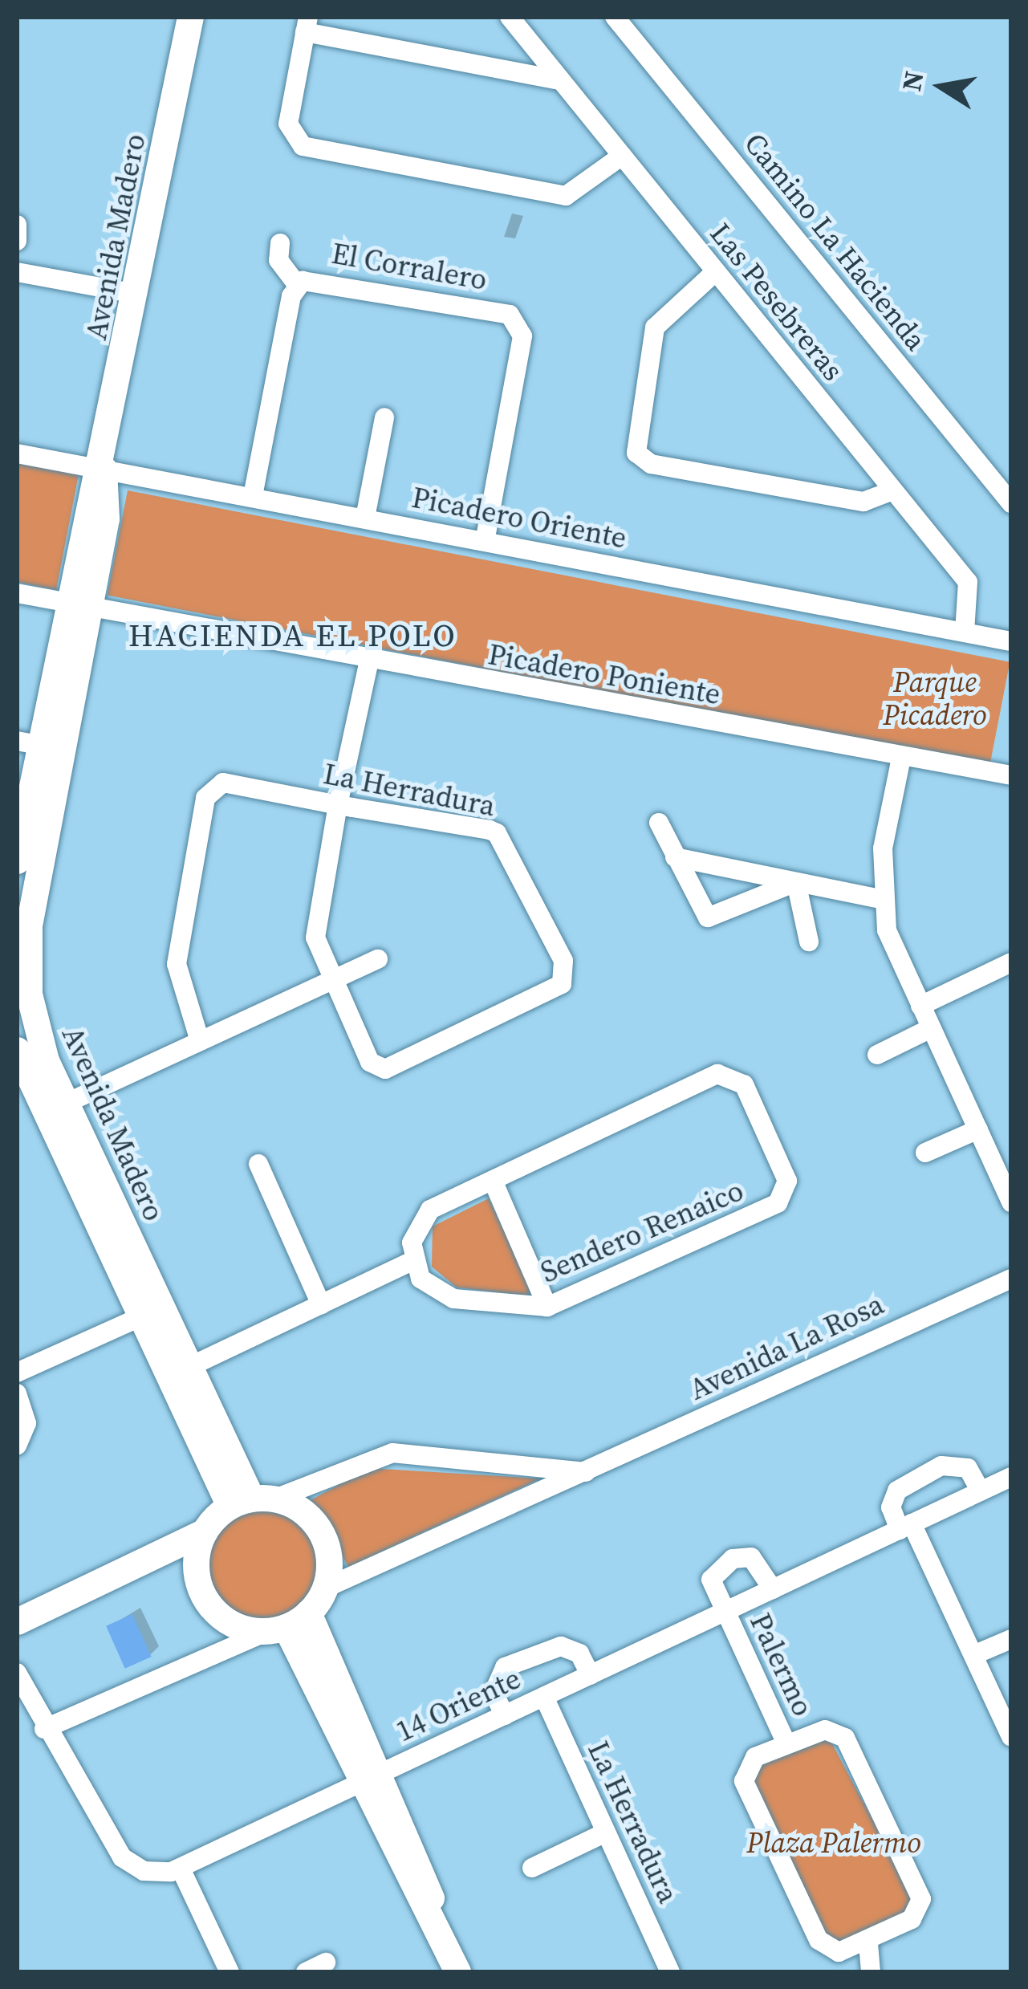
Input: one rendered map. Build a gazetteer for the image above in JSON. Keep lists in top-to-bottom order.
{
  "streets": {
    "street": [
      "Avenida Madero",
      "Camino La Hacienda",
      "El Corralero",
      "Las Pesebreras",
      "Picadero Oriente",
      "Picadero Poniente",
      "La Herradura",
      "Sendero Renaico",
      "Avenida La Rosa",
      "Palermo",
      "14 Oriente"
    ]
  },
  "crossings": [
    ["Avenida Madero", "Picadero Oriente"],
    ["Avenida Madero", "Picadero Poniente"],
    ["Avenida Madero", "Avenida La Rosa"],
    ["El Corralero", "Picadero Oriente"],
    ["Las Pesebreras", "Picadero Oriente"],
    ["La Herradura", "14 Oriente"],
    ["Palermo", "14 Oriente"]
  ],
  "districts": ["HACIENDA EL POLO"],
  "parks": ["Parque Picadero", "Plaza Palermo"],
  "north": "left"
}
